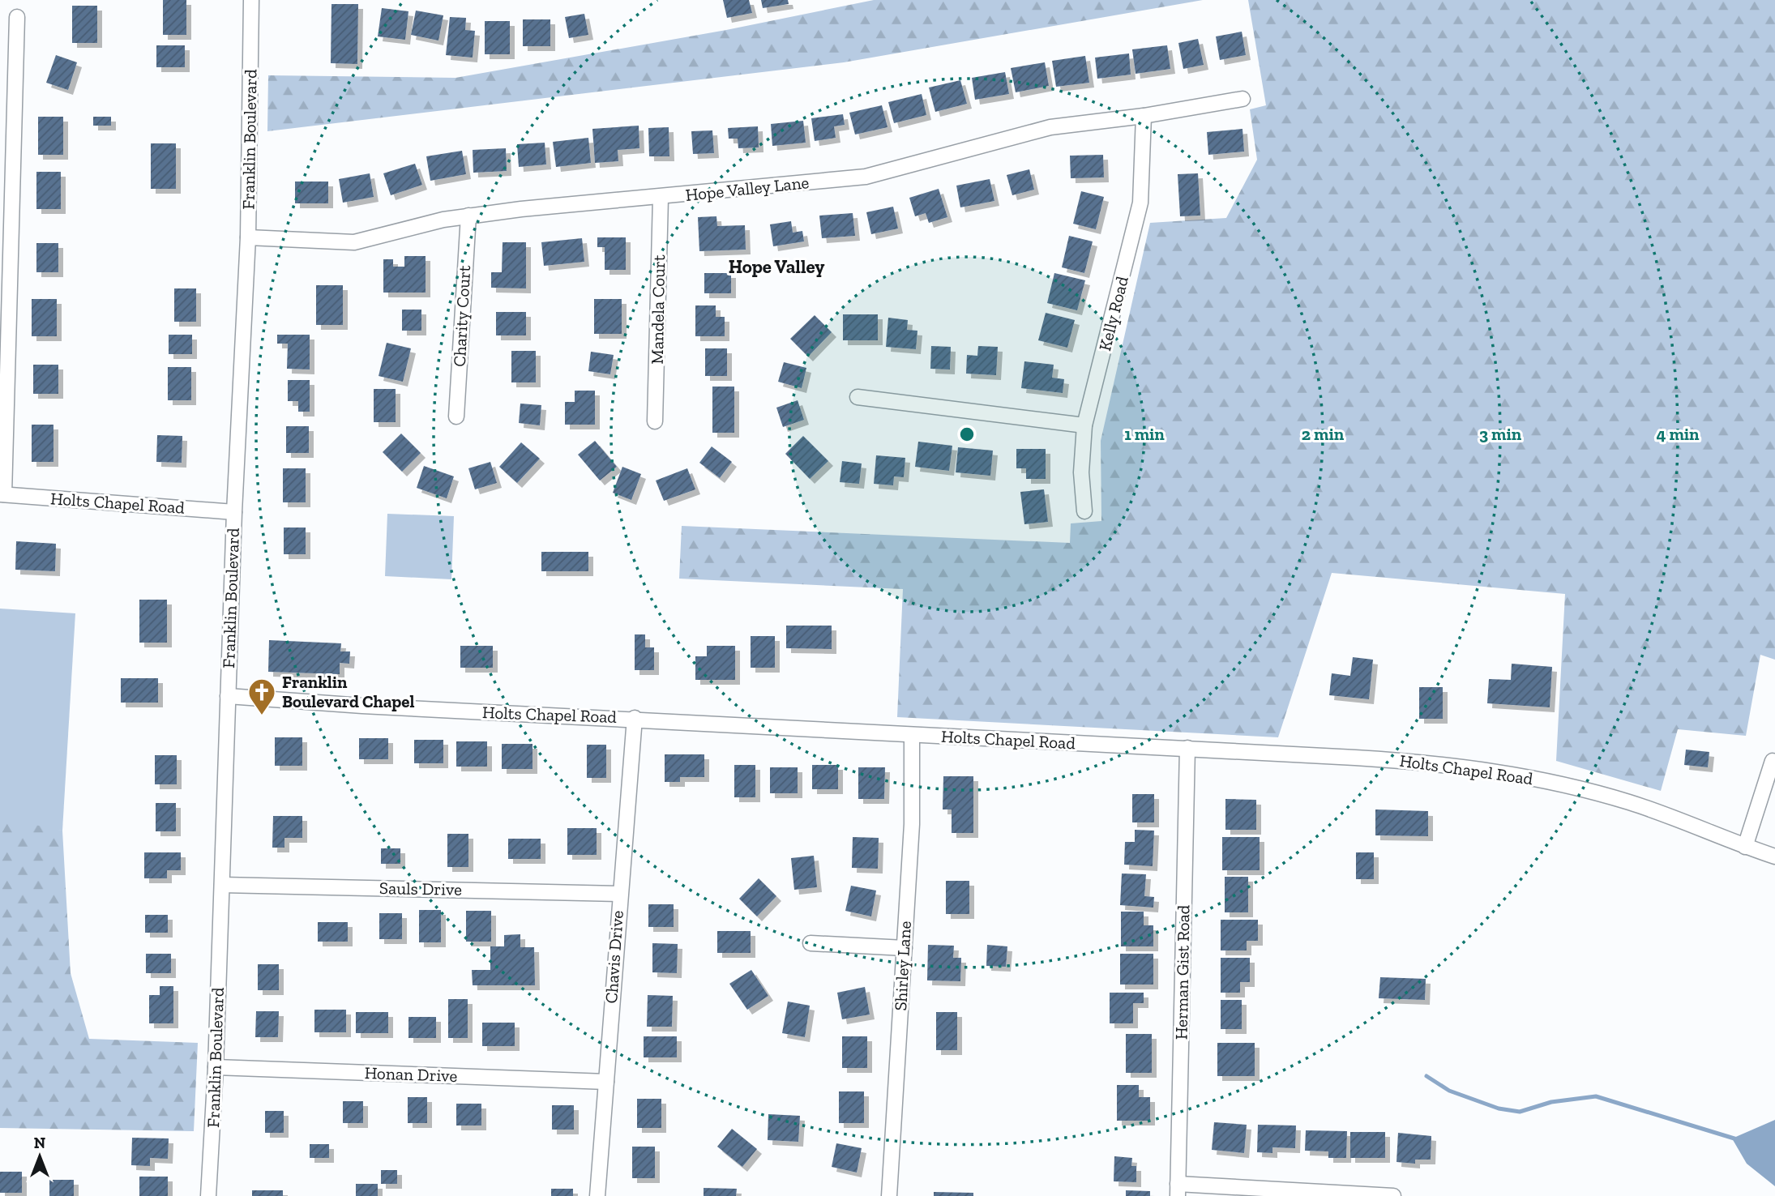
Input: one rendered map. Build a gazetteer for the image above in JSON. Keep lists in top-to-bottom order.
{
  "streets": {
    "street": [
      "Franklin Boulevard",
      "Hope Valley Lane",
      "Mandela Court",
      "Kelly Road",
      "Charity Court",
      "Holts Chapel Road",
      "Sauls Drive",
      "Chavis Drive",
      "Shirley Lane",
      "Herman Gist Road",
      "Honan Drive"
    ]
  },
  "crossings": [
    ["Franklin Boulevard", "Hope Valley Lane"],
    ["Franklin Boulevard", "Holts Chapel Road"],
    ["Franklin Boulevard", "Sauls Drive"],
    ["Franklin Boulevard", "Honan Drive"],
    ["Hope Valley Lane", "Mandela Court"],
    ["Hope Valley Lane", "Kelly Road"],
    ["Hope Valley Lane", "Charity Court"],
    ["Holts Chapel Road", "Chavis Drive"],
    ["Holts Chapel Road", "Shirley Lane"],
    ["Holts Chapel Road", "Herman Gist Road"],
    ["Sauls Drive", "Chavis Drive"],
    ["Chavis Drive", "Honan Drive"]
  ],
  "districts": ["Hope Valley"],
  "places": {
    "church": ["Franklin Boulevard Chapel"]
  },
  "north": "top",
  "rings": [
    "1 min",
    "2 min",
    "3 min",
    "4 min"
  ]
}
